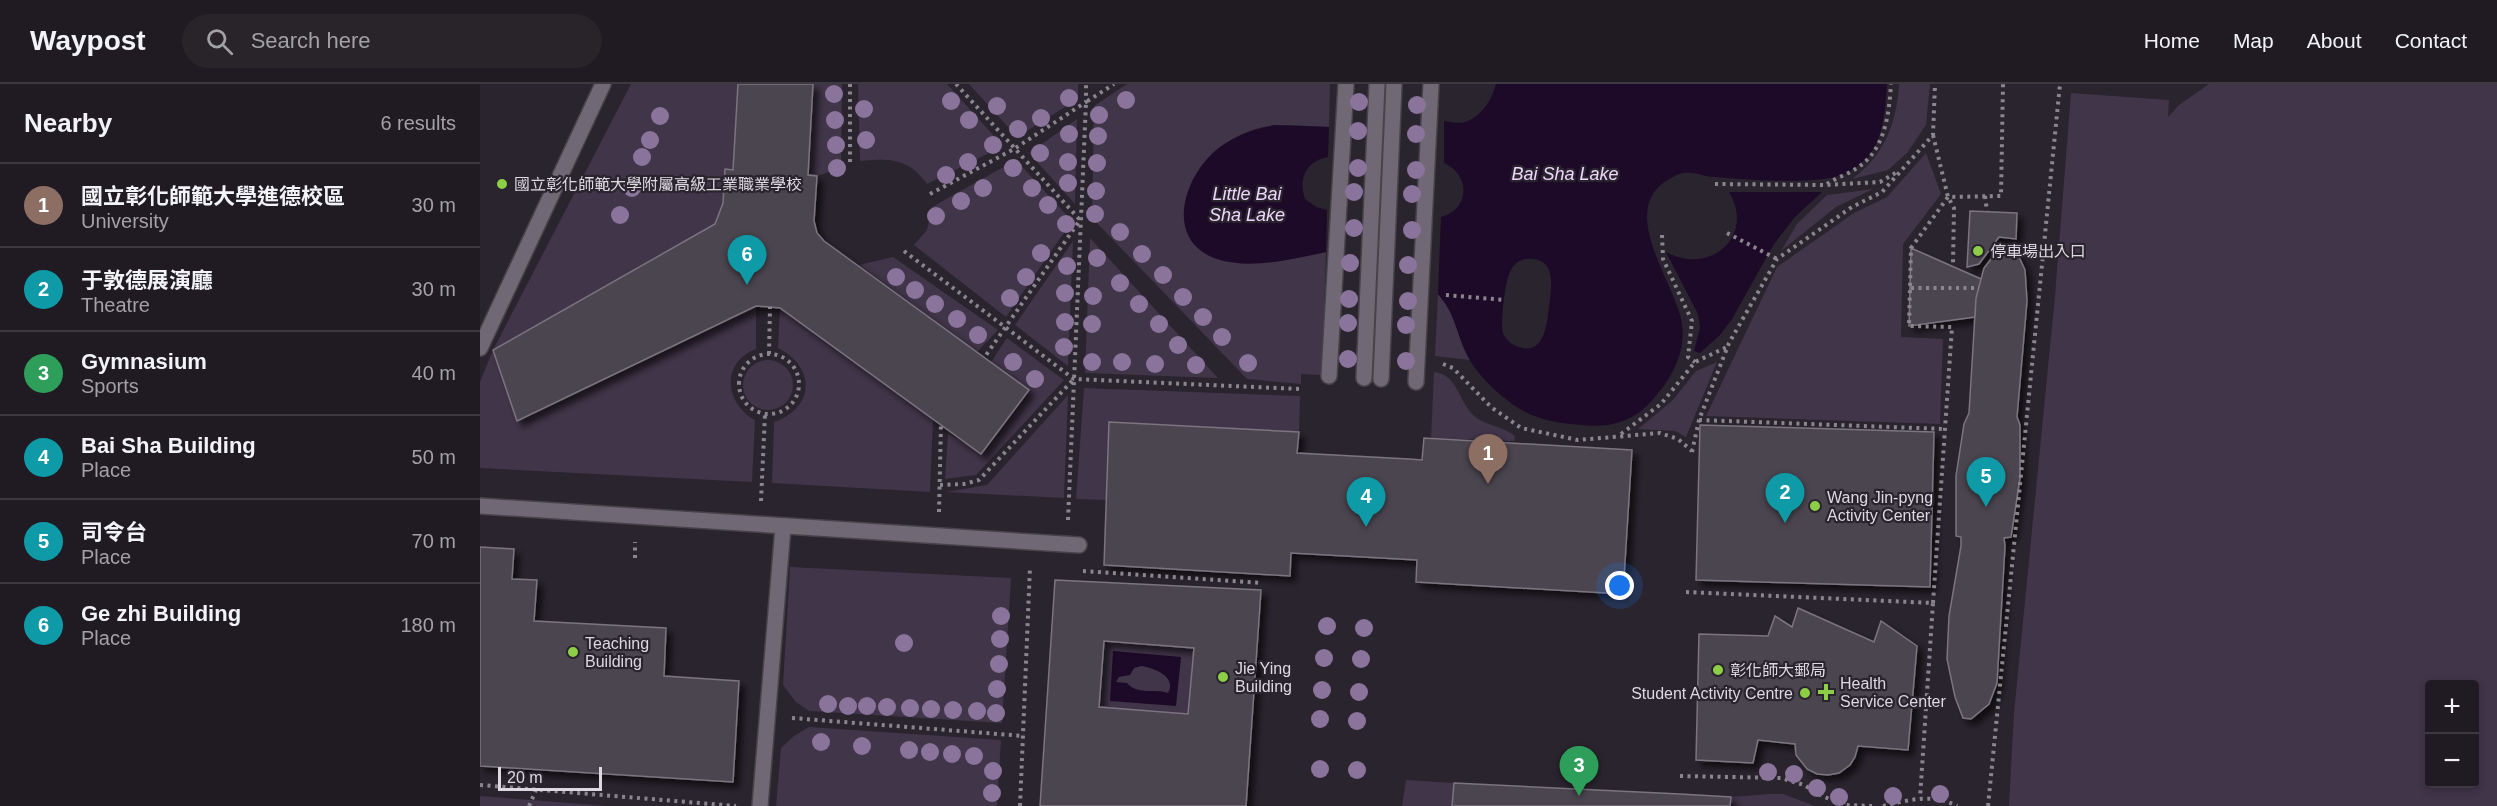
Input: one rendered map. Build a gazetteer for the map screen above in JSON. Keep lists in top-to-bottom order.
{
  "water": ["Bai Sha Lake", "Little Bai Sha Lake"],
  "places": {
    "other": [
      "國立彰化師範大學附屬高級工業職業學校",
      "停車場出入口",
      "Wang Jin-pyng Activity Center",
      "Teaching Building",
      "彰化師大郵局",
      "Jie Ying Building",
      "Student Activity Centre"
    ],
    "health": ["Health Service Center"]
  },
  "scale_bar": "20 m",
  "page": {
    "header": "Waypost",
    "search": "Search here",
    "nav": [
      "Home",
      "Map",
      "About",
      "Contact"
    ],
    "heading": ["Nearby", "6 results"],
    "list": [
      {
        "mark": "1",
        "name": "國立彰化師範大學進德校區",
        "note": "University",
        "value": "30 m"
      },
      {
        "mark": "2",
        "name": "于敦德展演廳",
        "note": "Theatre",
        "value": "30 m"
      },
      {
        "mark": "3",
        "name": "Gymnasium",
        "note": "Sports",
        "value": "40 m"
      },
      {
        "mark": "4",
        "name": "Bai Sha Building",
        "note": "Place",
        "value": "50 m"
      },
      {
        "mark": "5",
        "name": "司令台",
        "note": "Place",
        "value": "70 m"
      },
      {
        "mark": "6",
        "name": "Ge zhi Building",
        "note": "Place",
        "value": "180 m"
      }
    ],
    "pins": [
      "6",
      "1",
      "5",
      "2",
      "4",
      "3"
    ],
    "map_buttons": ["+", "−"],
    "scale": "20 m"
  }
}
